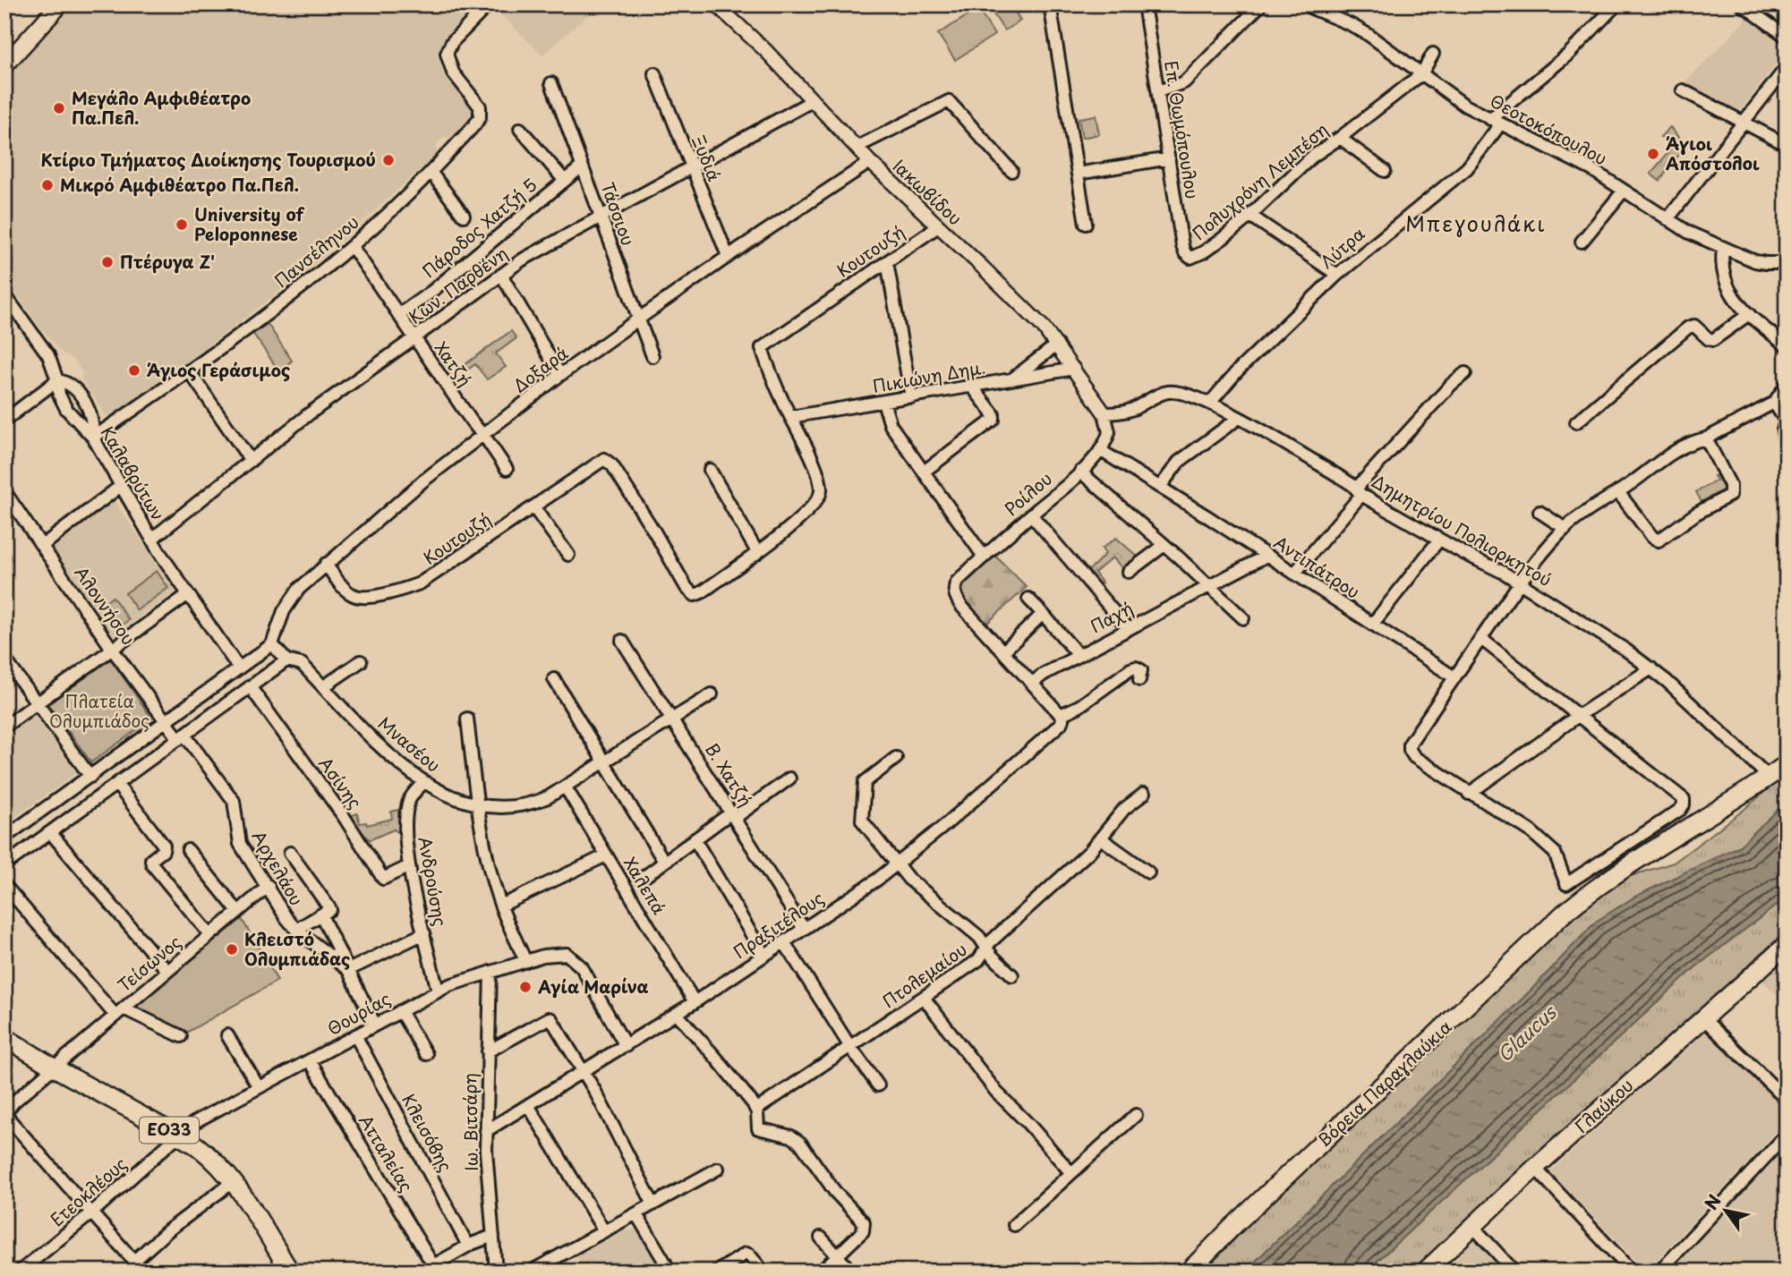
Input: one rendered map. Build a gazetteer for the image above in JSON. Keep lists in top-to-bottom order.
{
  "streets": {
    "main road": ["Βόρεια Παραγλαύκια", "Γλαύκου", "ΕΟ33"],
    "street": [
      "Επ. Θωμόπουλου",
      "Θεοτοκόπουλου",
      "Ξυδιά",
      "Πολυχρόνη Λεμπέση",
      "Ιακωβίδου",
      "Τάσσιου",
      "Πάροδος Χατζή 5",
      "Λύτρα",
      "Πανσέληνου",
      "Κουτουζή",
      "Κων. Παρθένη",
      "Χατζή",
      "Δοξαρά",
      "Πικιώνη Δημ.",
      "Καλαβρύτων",
      "Ροίλου",
      "Δημητρίου Πολιορκητού",
      "Αντιπάτρου",
      "Αλοννήσου",
      "Παχή",
      "Μνασέου",
      "Β. Χατζή",
      "Ασίνης",
      "Αρχελάου",
      "Ανδρούσης",
      "Χαλεπά",
      "Πραξιτέλους",
      "Τείσωνος",
      "Πτολεμαίου",
      "Θουρίας",
      "Ιω. Βιτσάρη",
      "Κλεισόβης",
      "Ατταλείας",
      "Ετεοκλέους"
    ]
  },
  "crossings": [
    ["Επ. Θωμόπουλου", "Πολυχρόνη Λεμπέση"],
    ["Θεοτοκόπουλου", "Πολυχρόνη Λεμπέση"],
    ["Θεοτοκόπουλου", "Λύτρα"],
    ["Ξυδιά", "Κων. Παρθένη"],
    ["Ξυδιά", "Δοξαρά"],
    ["Ιακωβίδου", "Κουτουζή"],
    ["Ιακωβίδου", "Κων. Παρθένη"],
    ["Ιακωβίδου", "Δοξαρά"],
    ["Ιακωβίδου", "Πικιώνη Δημ."],
    ["Ιακωβίδου", "Ροίλου"],
    ["Ιακωβίδου", "Δημητρίου Πολιορκητού"],
    ["Τάσσιου", "Πάροδος Χατζή 5"],
    ["Τάσσιου", "Κων. Παρθένη"],
    ["Τάσσιου", "Δοξαρά"],
    ["Πάροδος Χατζή 5", "Χατζή"],
    ["Λύτρα", "Δημητρίου Πολιορκητού"],
    ["Πανσέληνου", "Χατζή"],
    ["Πανσέληνου", "Καλαβρύτων"],
    ["Κουτουζή", "Δοξαρά"],
    ["Κουτουζή", "Πικιώνη Δημ."],
    ["Κων. Παρθένη", "Χατζή"],
    ["Κων. Παρθένη", "Καλαβρύτων"],
    ["Χατζή", "Δοξαρά"],
    ["Δοξαρά", "Μνασέου"],
    ["Ροίλου", "Δημητρίου Πολιορκητού"],
    ["Ροίλου", "Αντιπάτρου"],
    ["Δημητρίου Πολιορκητού", "Βόρεια Παραγλαύκια"],
    ["Αντιπάτρου", "Παχή"],
    ["Αλοννήσου", "Αρχελάου"],
    ["Μνασέου", "Β. Χατζή"],
    ["Μνασέου", "Ανδρούσης"],
    ["Μνασέου", "Χαλεπά"],
    ["Β. Χατζή", "Πραξιτέλους"],
    ["Ασίνης", "Ανδρούσης"],
    ["Αρχελάου", "Τείσωνος"],
    ["Ανδρούσης", "Θουρίας"],
    ["Χαλεπά", "Πραξιτέλους"],
    ["Πραξιτέλους", "Θουρίας"],
    ["Πραξιτέλους", "Ιω. Βιτσάρη"],
    ["Τείσωνος", "ΕΟ33"],
    ["Τείσωνος", "Ετεοκλέους"],
    ["Θουρίας", "Ιω. Βιτσάρη"],
    ["Θουρίας", "ΕΟ33"],
    ["Θουρίας", "Κλεισόβης"],
    ["Θουρίας", "Ατταλείας"],
    ["Θουρίας", "Ετεοκλέους"],
    ["ΕΟ33", "Ετεοκλέους"]
  ],
  "districts": ["Μπεγουλάκι"],
  "water": ["Glaucus"],
  "parks": ["Πλατεία Ολυμπιάδος"],
  "places": [
    "Μεγάλο Αμφιθέατρο Πα.Πελ.",
    "Άγιοι Απόστολοι",
    "Κτίριο Τμήματος Διοίκησης Τουρισμού",
    "Μικρό Αμφιθέατρο Πα.Πελ.",
    "University of Peloponnese",
    "Πτέρυγα Ζ'",
    "Άγιος Γεράσιμος",
    "Κλειστό Ολυμπιάδας",
    "Αγία Μαρίνα"
  ],
  "north": "top left"
}
